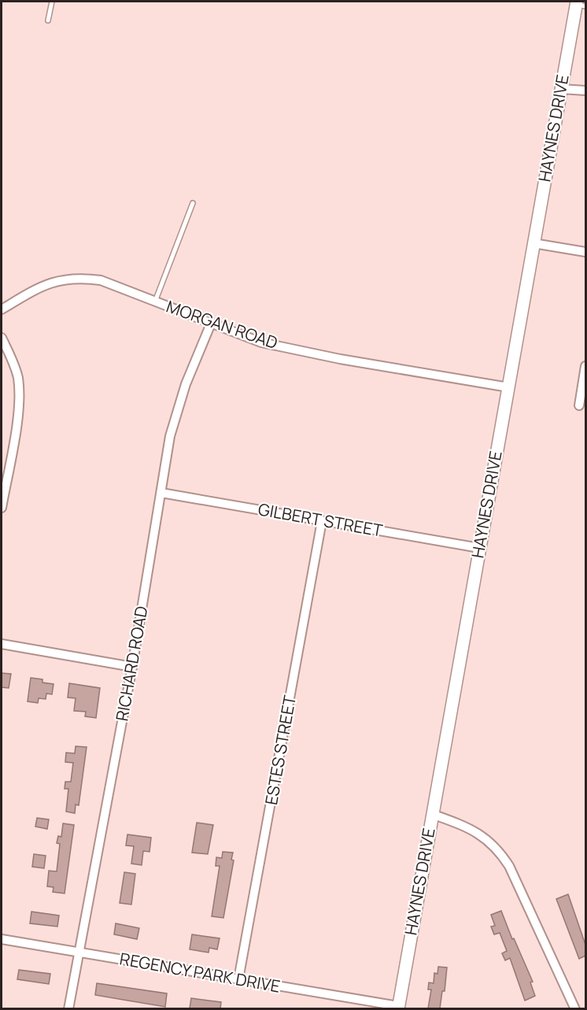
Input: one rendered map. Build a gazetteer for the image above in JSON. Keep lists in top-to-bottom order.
{
  "streets": {
    "street": [
      "HAYNES DRIVE",
      "MORGAN ROAD",
      "GILBERT STREET",
      "RICHARD ROAD",
      "ESTES STREET",
      "REGENCY PARK DRIVE"
    ]
  },
  "crossings": [
    ["HAYNES DRIVE", "MORGAN ROAD"],
    ["HAYNES DRIVE", "GILBERT STREET"],
    ["HAYNES DRIVE", "REGENCY PARK DRIVE"],
    ["MORGAN ROAD", "RICHARD ROAD"],
    ["GILBERT STREET", "RICHARD ROAD"],
    ["GILBERT STREET", "ESTES STREET"],
    ["RICHARD ROAD", "REGENCY PARK DRIVE"],
    ["ESTES STREET", "REGENCY PARK DRIVE"]
  ]
}
